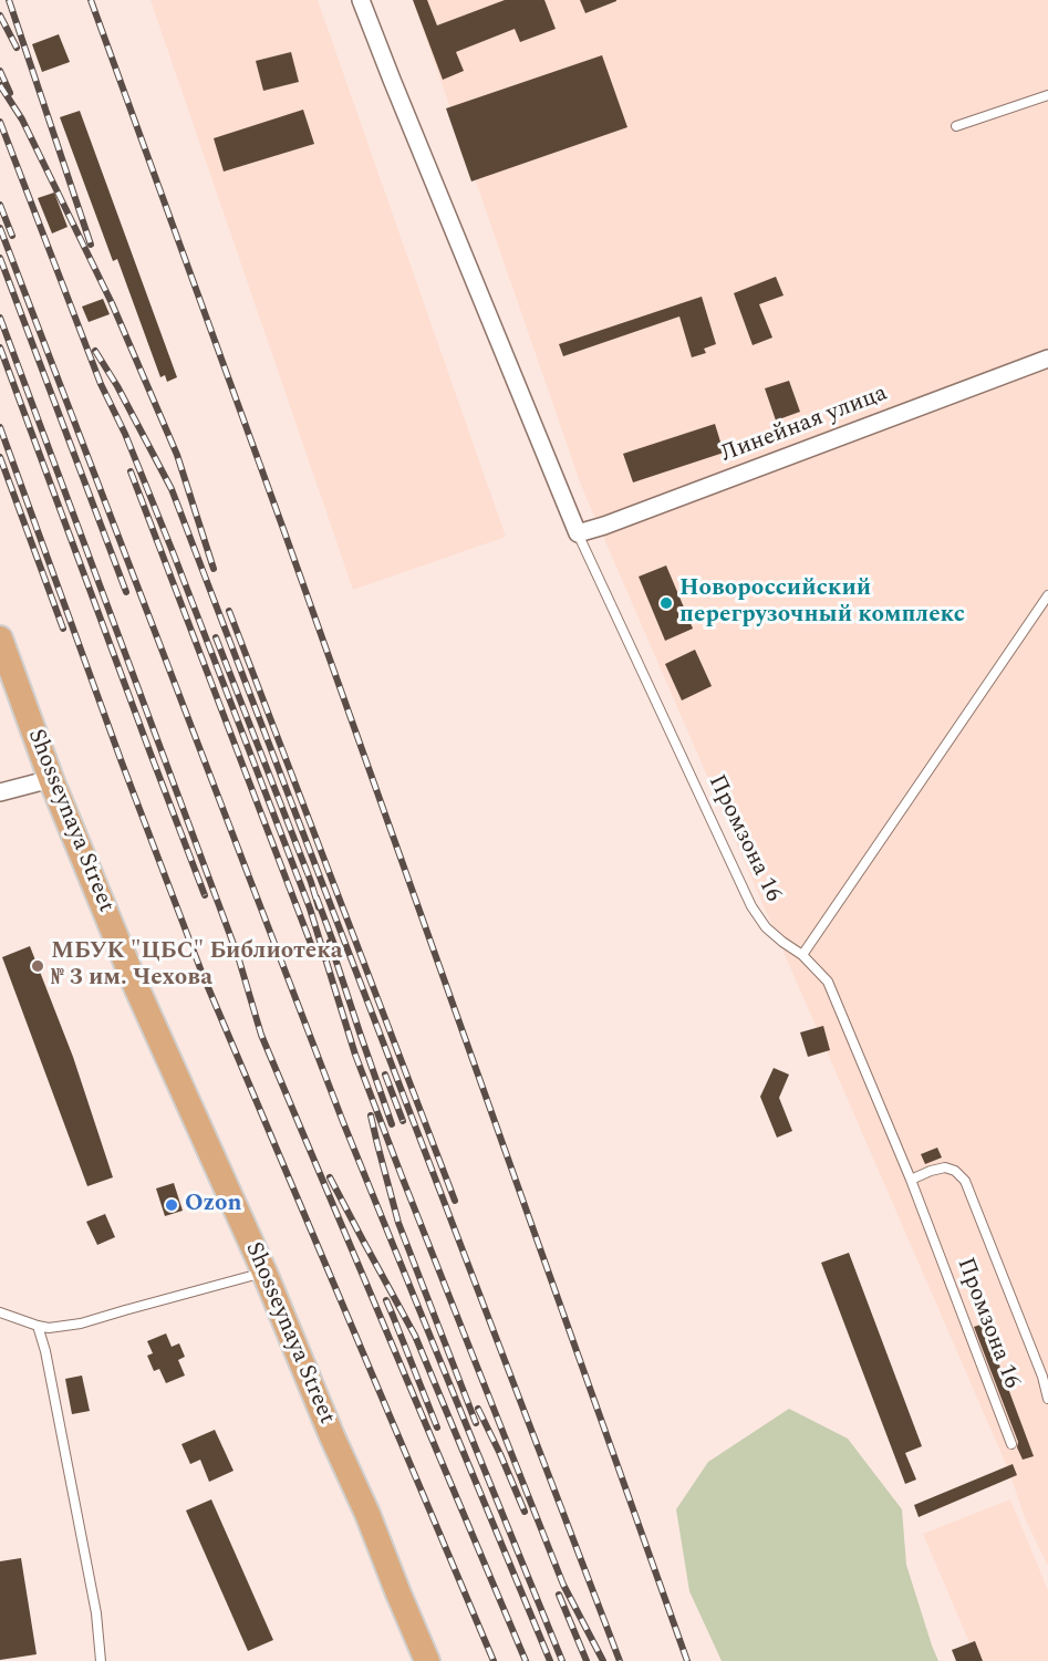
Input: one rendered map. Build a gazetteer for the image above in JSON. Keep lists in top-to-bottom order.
{
  "streets": {
    "main road": ["Shosseynaya Street"],
    "street": ["Линейная улица"],
    "lane": ["Промзона 16"]
  },
  "crossings": [
    ["Линейная улица", "Промзона 16"]
  ],
  "places": ["Новороссийский перегрузочный комплекс", "МБУК \"ЦБС\" Библиотека № 3 им. Чехова", "Ozon"]
}
